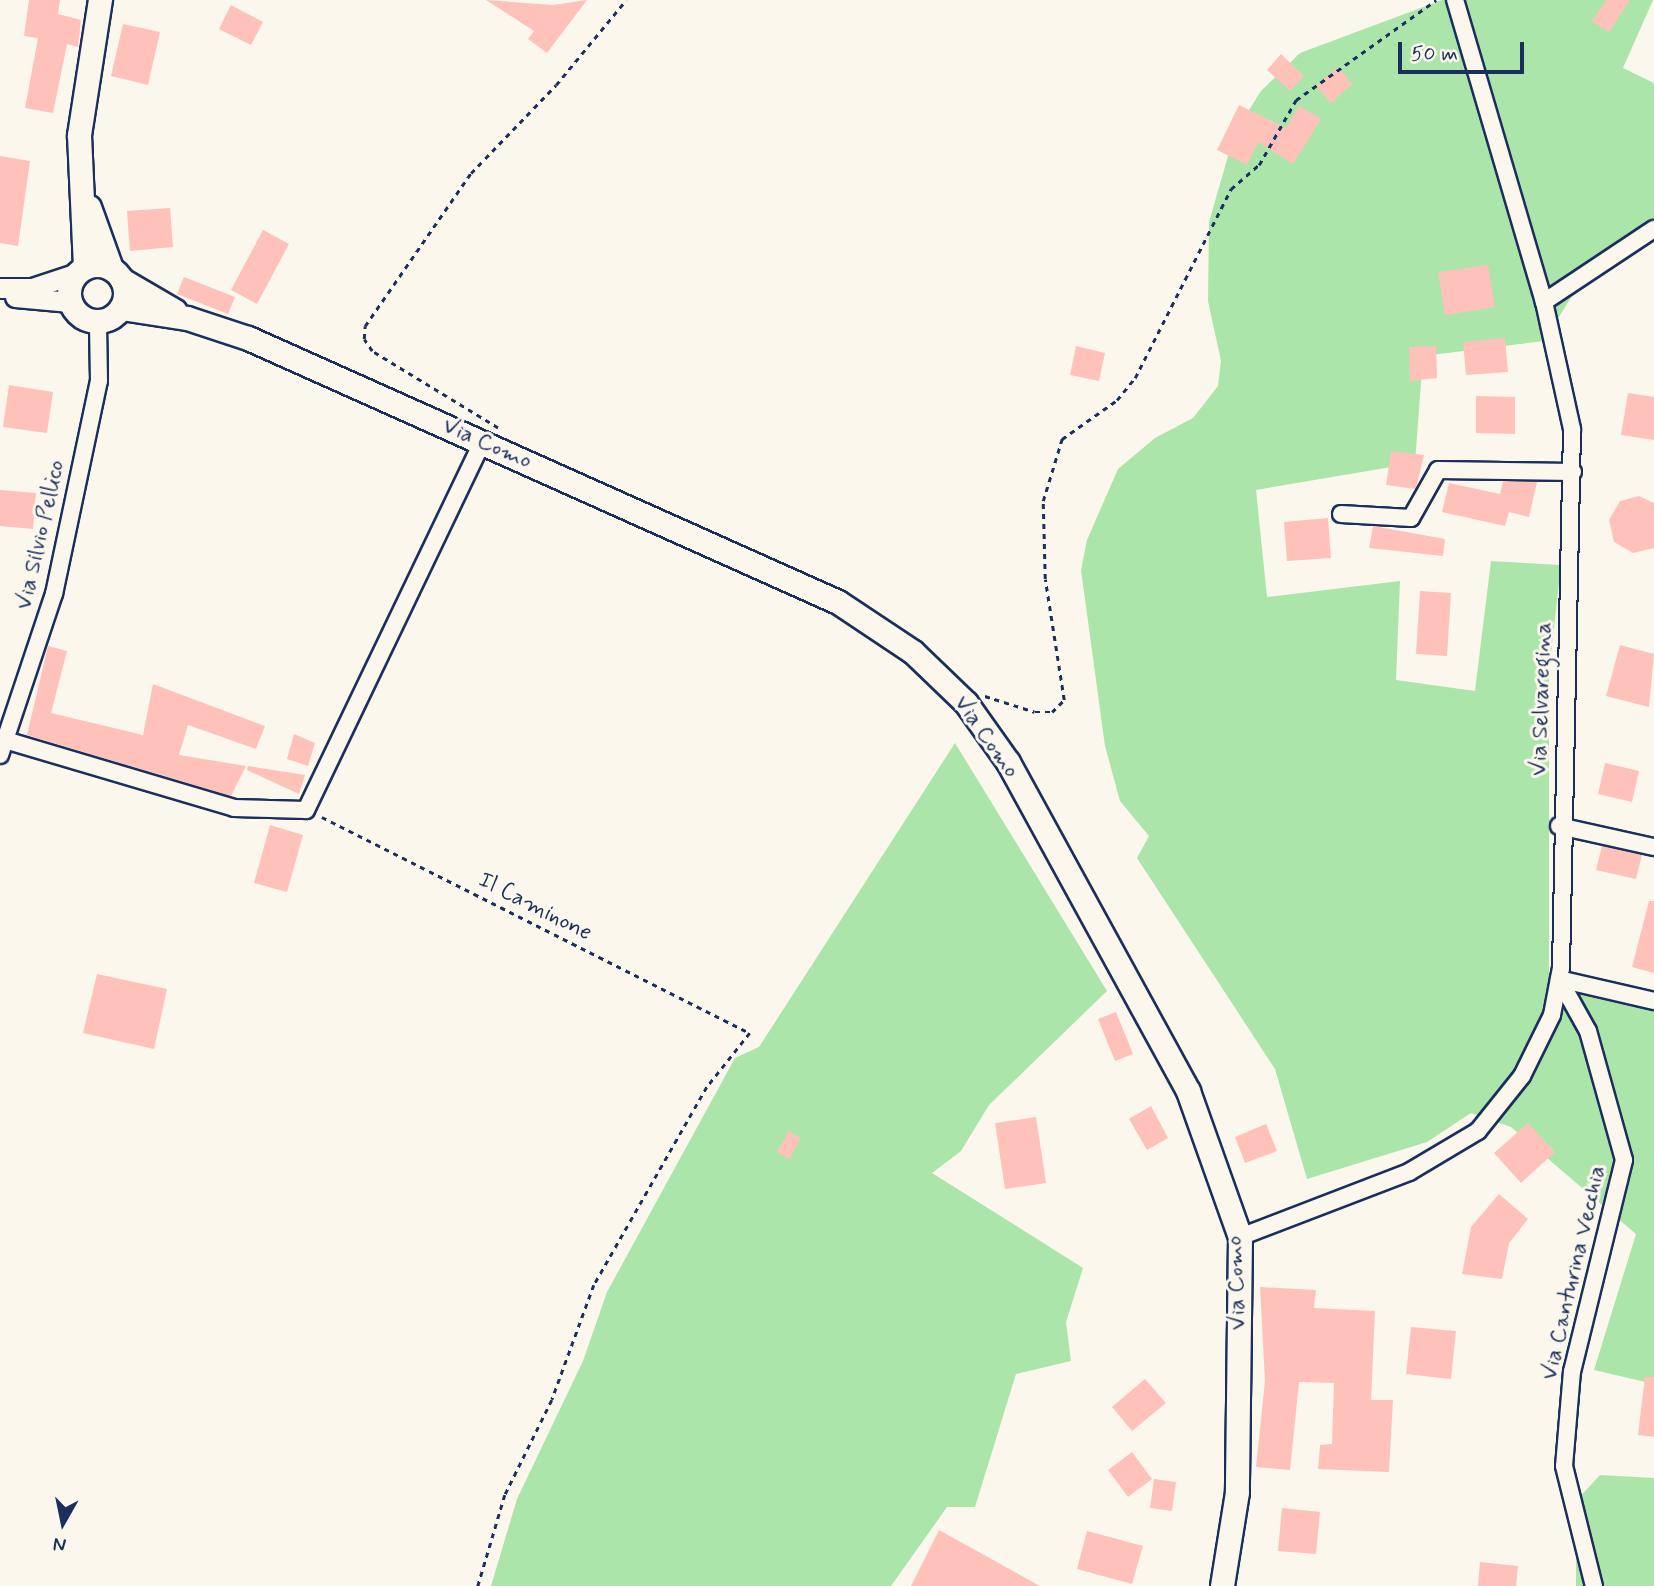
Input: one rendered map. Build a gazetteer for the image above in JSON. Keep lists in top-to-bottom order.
{
  "streets": {
    "main road": ["Via Como"],
    "street": ["Via Silvio Pellico", "Via Selvaregina", "Via Canturina Vecchia"],
    "path": ["Il Caminone"]
  },
  "crossings": [
    ["Via Como", "Via Silvio Pellico"],
    ["Via Como", "Via Selvaregina"],
    ["Via Selvaregina", "Via Canturina Vecchia"]
  ],
  "scale_bar": "50 m",
  "north": "bottom"
}
